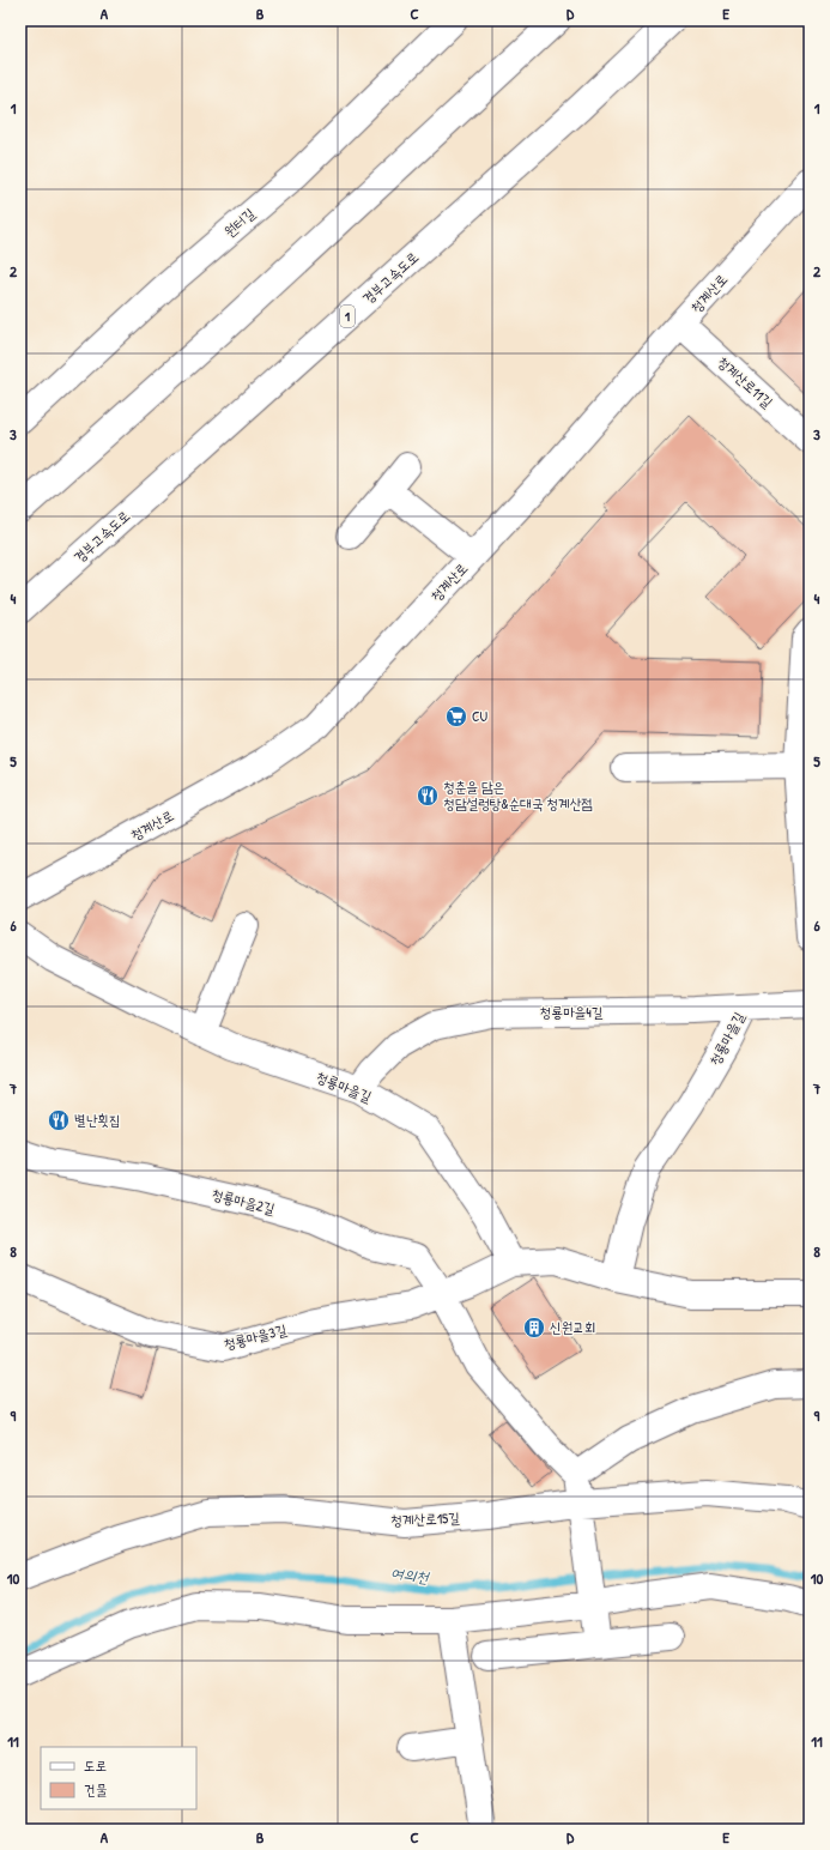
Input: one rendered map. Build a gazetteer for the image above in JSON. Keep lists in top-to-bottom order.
{
  "streets": {
    "main road": [
      "원터길",
      "경부고속도로",
      "청계산로",
      "1",
      "청계산로11길",
      "청룡마을4길",
      "청룡마을길",
      "청룡마을2길",
      "청룡마을3길",
      "청계산로15길"
    ]
  },
  "crossings": [
    ["청계산로", "청계산로11길"],
    ["청룡마을4길", "청룡마을길"],
    ["청룡마을길", "청룡마을3길"],
    ["청룡마을2길", "청룡마을3길"]
  ],
  "water": ["여의천"],
  "places": {
    "supermarket": ["CU"],
    "restaurant": ["청춘을 담은 청담설렁탕&순대국 청계산점", "별난횟집"],
    "building": ["신원교회"]
  },
  "legend": ["도로", "건물"],
  "grid": {
    "columns": [
      "A",
      "B",
      "C",
      "D",
      "E"
    ],
    "rows": [
      "1",
      "2",
      "3",
      "4",
      "5",
      "6",
      "7",
      "8",
      "9",
      "10",
      "11"
    ]
  }
}
